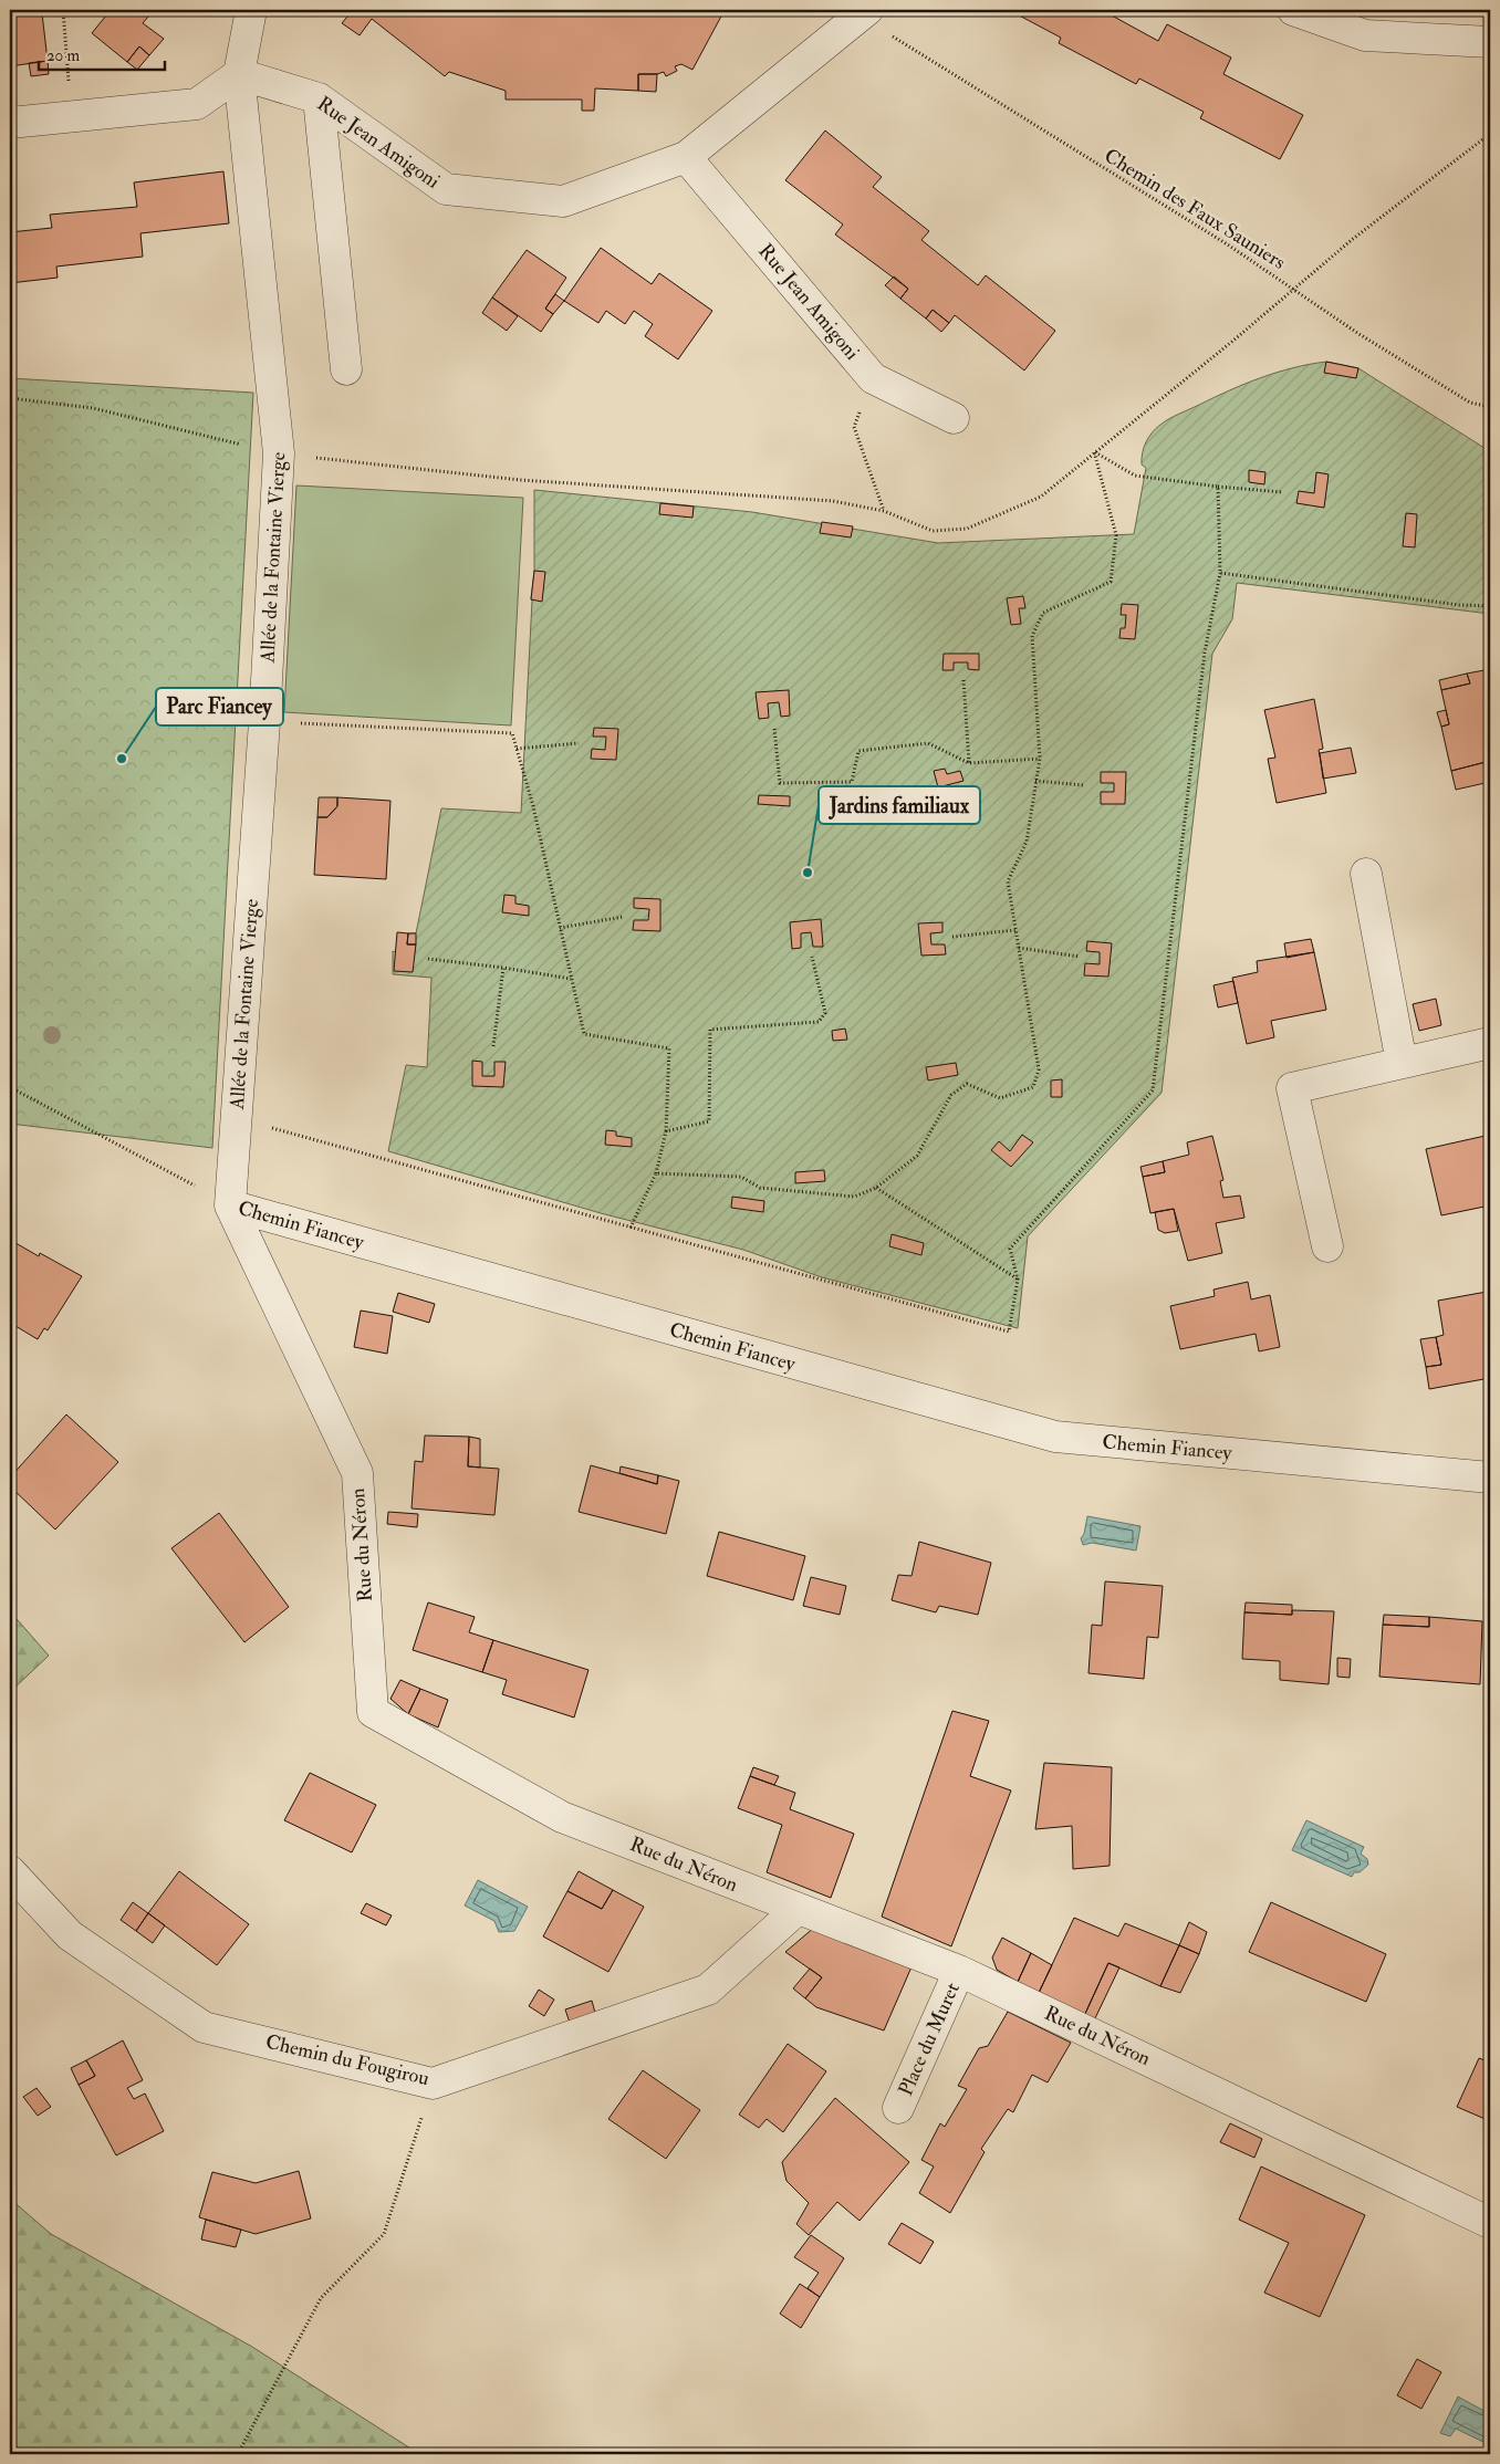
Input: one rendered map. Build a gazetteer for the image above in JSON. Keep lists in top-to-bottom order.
{
  "streets": {
    "street": [
      "Rue Jean Amigoni",
      "Allée de la Fontaine Vierge",
      "Chemin Fiancey",
      "Rue du Néron",
      "Place du Muret",
      "Chemin du Fougirou"
    ],
    "path": ["Chemin des Faux Sauniers"]
  },
  "crossings": [
    ["Rue Jean Amigoni", "Chemin des Faux Sauniers"],
    ["Rue Jean Amigoni", "Allée de la Fontaine Vierge"],
    ["Allée de la Fontaine Vierge", "Chemin Fiancey"],
    ["Allée de la Fontaine Vierge", "Rue du Néron"],
    ["Chemin Fiancey", "Rue du Néron"],
    ["Rue du Néron", "Place du Muret"],
    ["Rue du Néron", "Chemin du Fougirou"]
  ],
  "places": ["Parc Fiancey", "Jardins familiaux"],
  "scale_bar": "20 m"
}
